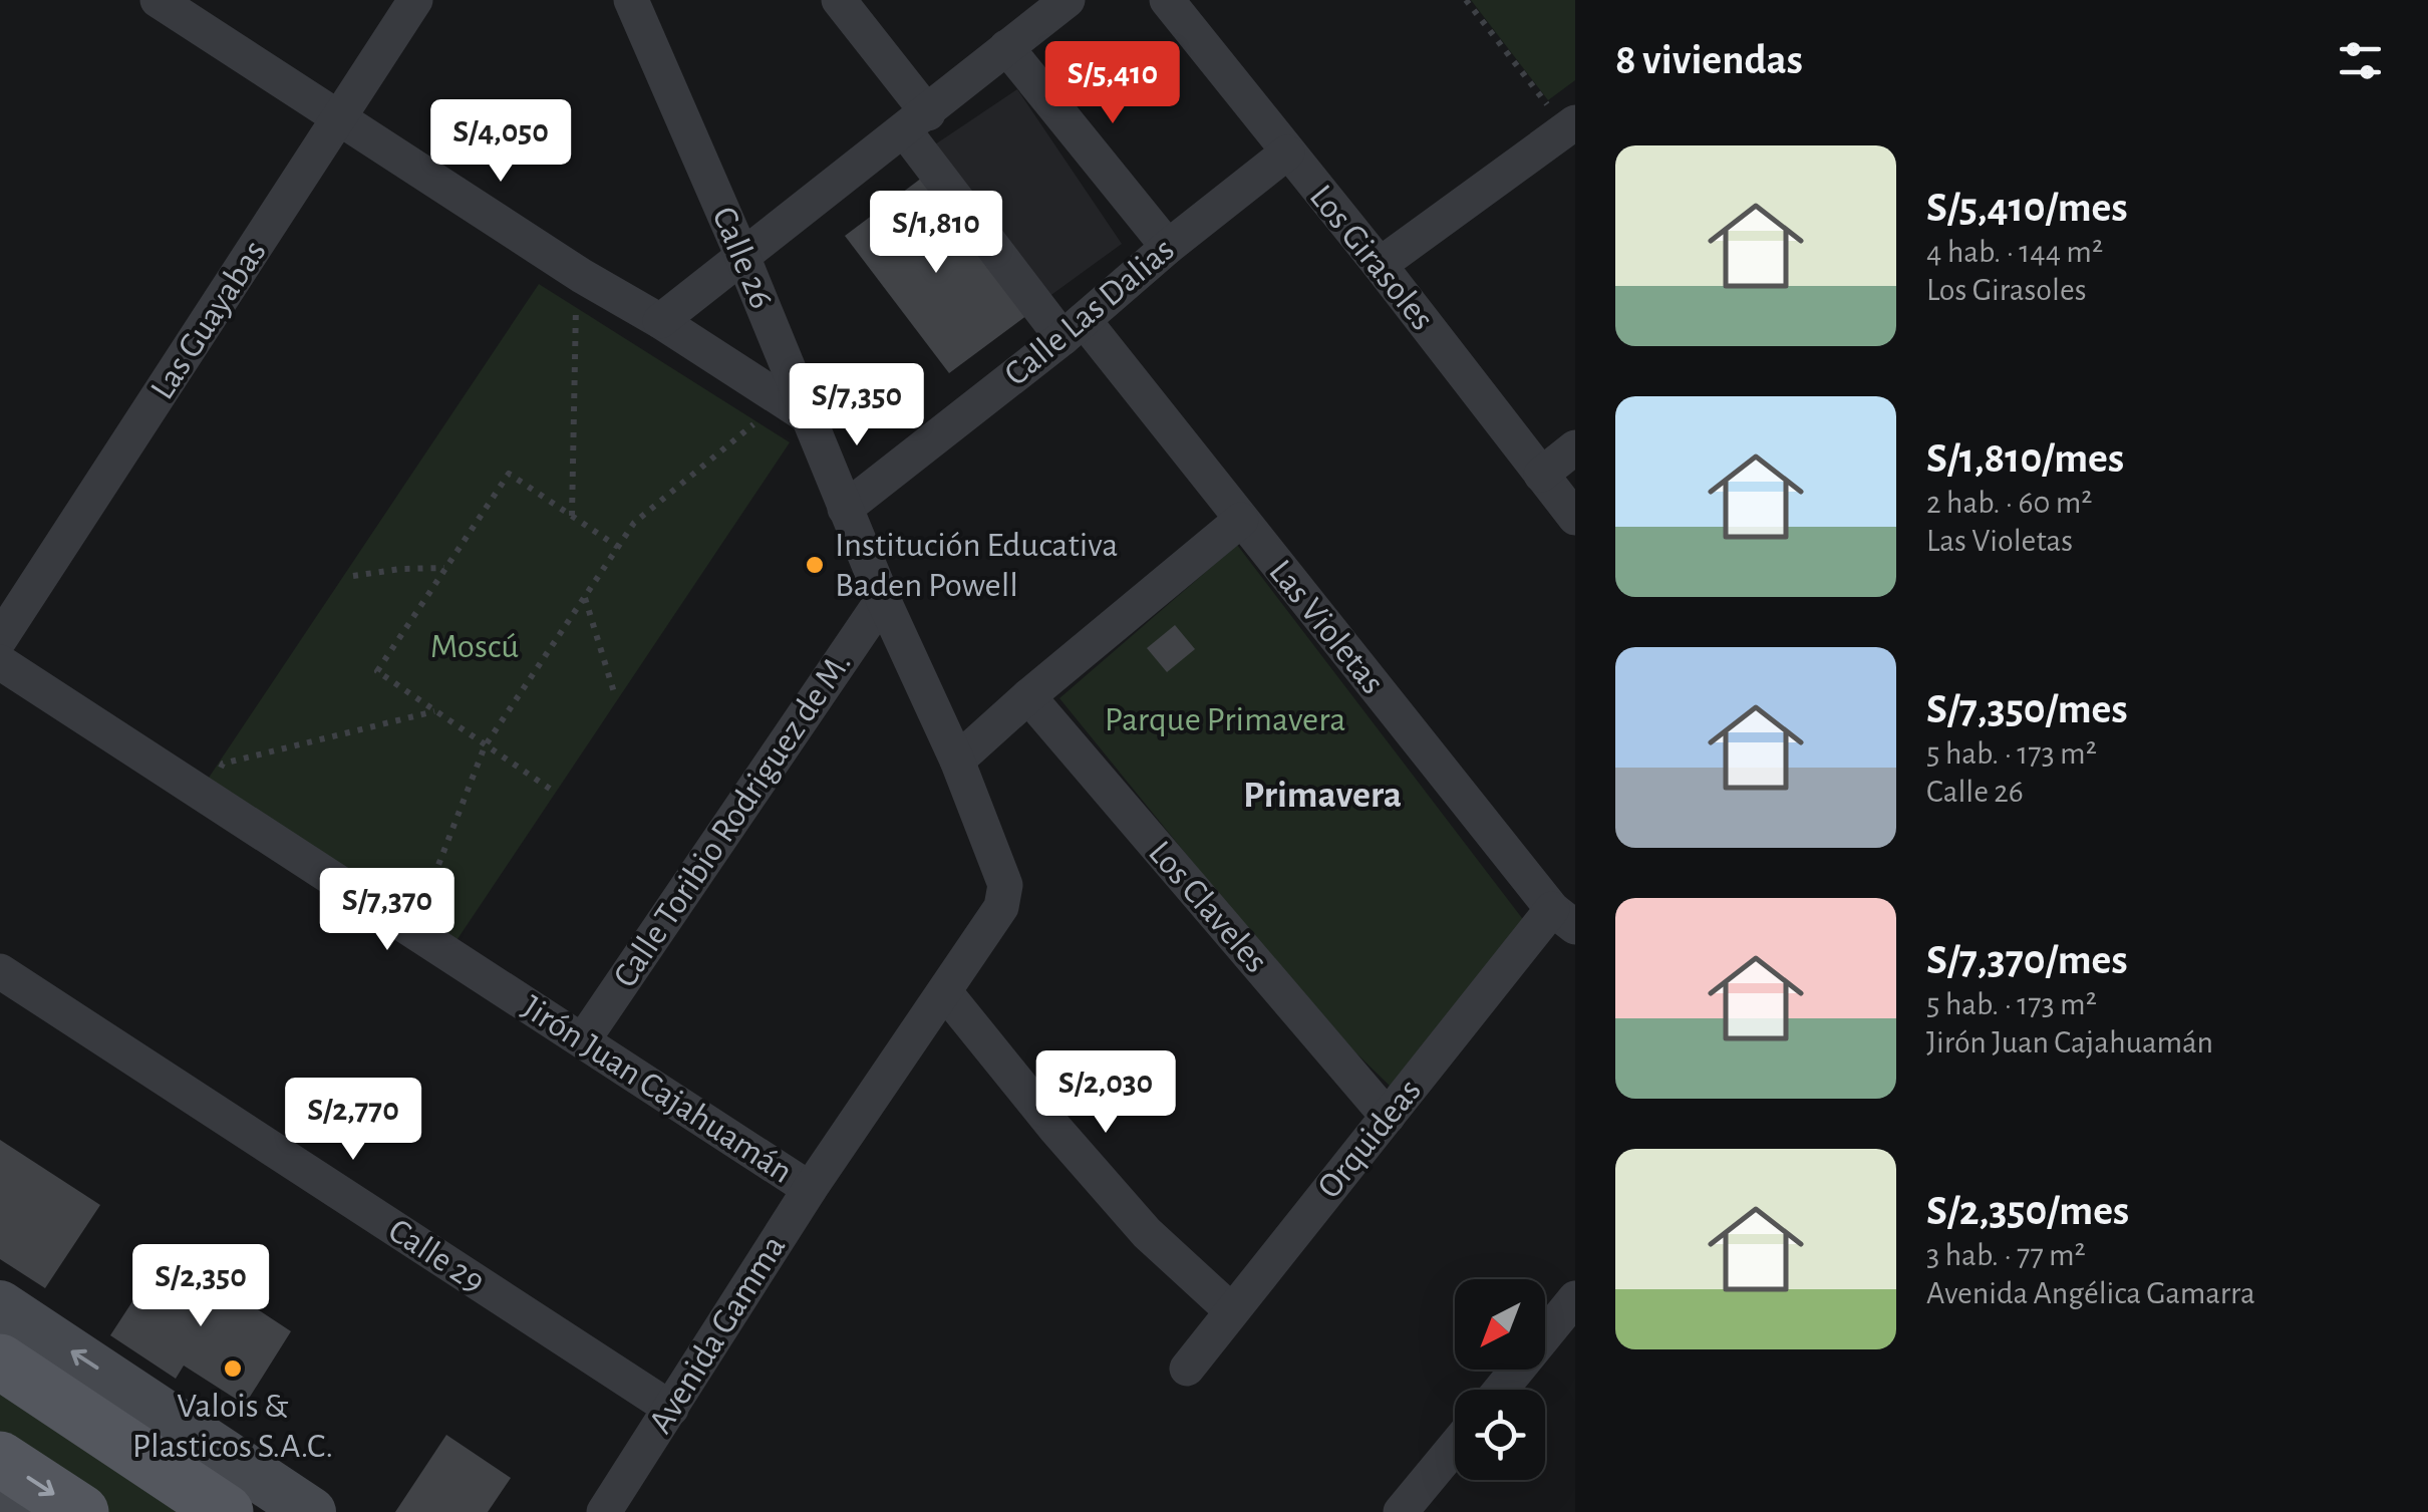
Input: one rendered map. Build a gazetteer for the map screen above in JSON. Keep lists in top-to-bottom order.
{
  "streets": {
    "street": [
      "Calle 26",
      "Los Girasoles",
      "Calle Las Dalias",
      "Las Guayabas",
      "Las Violetas",
      "Calle Toribio Rodriguez de M.",
      "Los Claveles",
      "Jirón Juan Cajahuamán",
      "Orquideas",
      "Calle 29",
      "Avenida Gamma"
    ]
  },
  "crossings": [
    ["Calle 26", "Calle Las Dalias"],
    ["Calle 26", "Calle Toribio Rodriguez de M."],
    ["Calle 26", "Avenida Gamma"],
    ["Los Girasoles", "Calle Las Dalias"],
    ["Calle Las Dalias", "Las Violetas"],
    ["Las Violetas", "Orquideas"],
    ["Calle Toribio Rodriguez de M.", "Jirón Juan Cajahuamán"],
    ["Los Claveles", "Orquideas"],
    ["Jirón Juan Cajahuamán", "Avenida Gamma"],
    ["Calle 29", "Avenida Gamma"]
  ],
  "districts": ["Primavera"],
  "parks": ["Moscú", "Parque Primavera"],
  "places": ["Institución Educativa Baden Powell", "Valois & Plasticos S.A.C."],
  "north": "bottom left",
  "page": {
    "heading": "8 viviendas",
    "price": [
      "S/5,410",
      "S/4,050",
      "S/1,810",
      "S/7,350",
      "S/7,370",
      "S/2,030",
      "S/2,770",
      "S/2,350"
    ],
    "list": [
      {
        "name": "S/5,410/mes",
        "note": "4 hab. · 144 m² · Los Girasoles"
      },
      {
        "name": "S/1,810/mes",
        "note": "2 hab. · 60 m² · Las Violetas"
      },
      {
        "name": "S/7,350/mes",
        "note": "5 hab. · 173 m² · Calle 26"
      },
      {
        "name": "S/7,370/mes",
        "note": "5 hab. · 173 m² · Jirón Juan Cajahuamán"
      },
      {
        "name": "S/2,350/mes",
        "note": "3 hab. · 77 m² · Avenida Angélica Gamarra"
      }
    ]
  }
}
